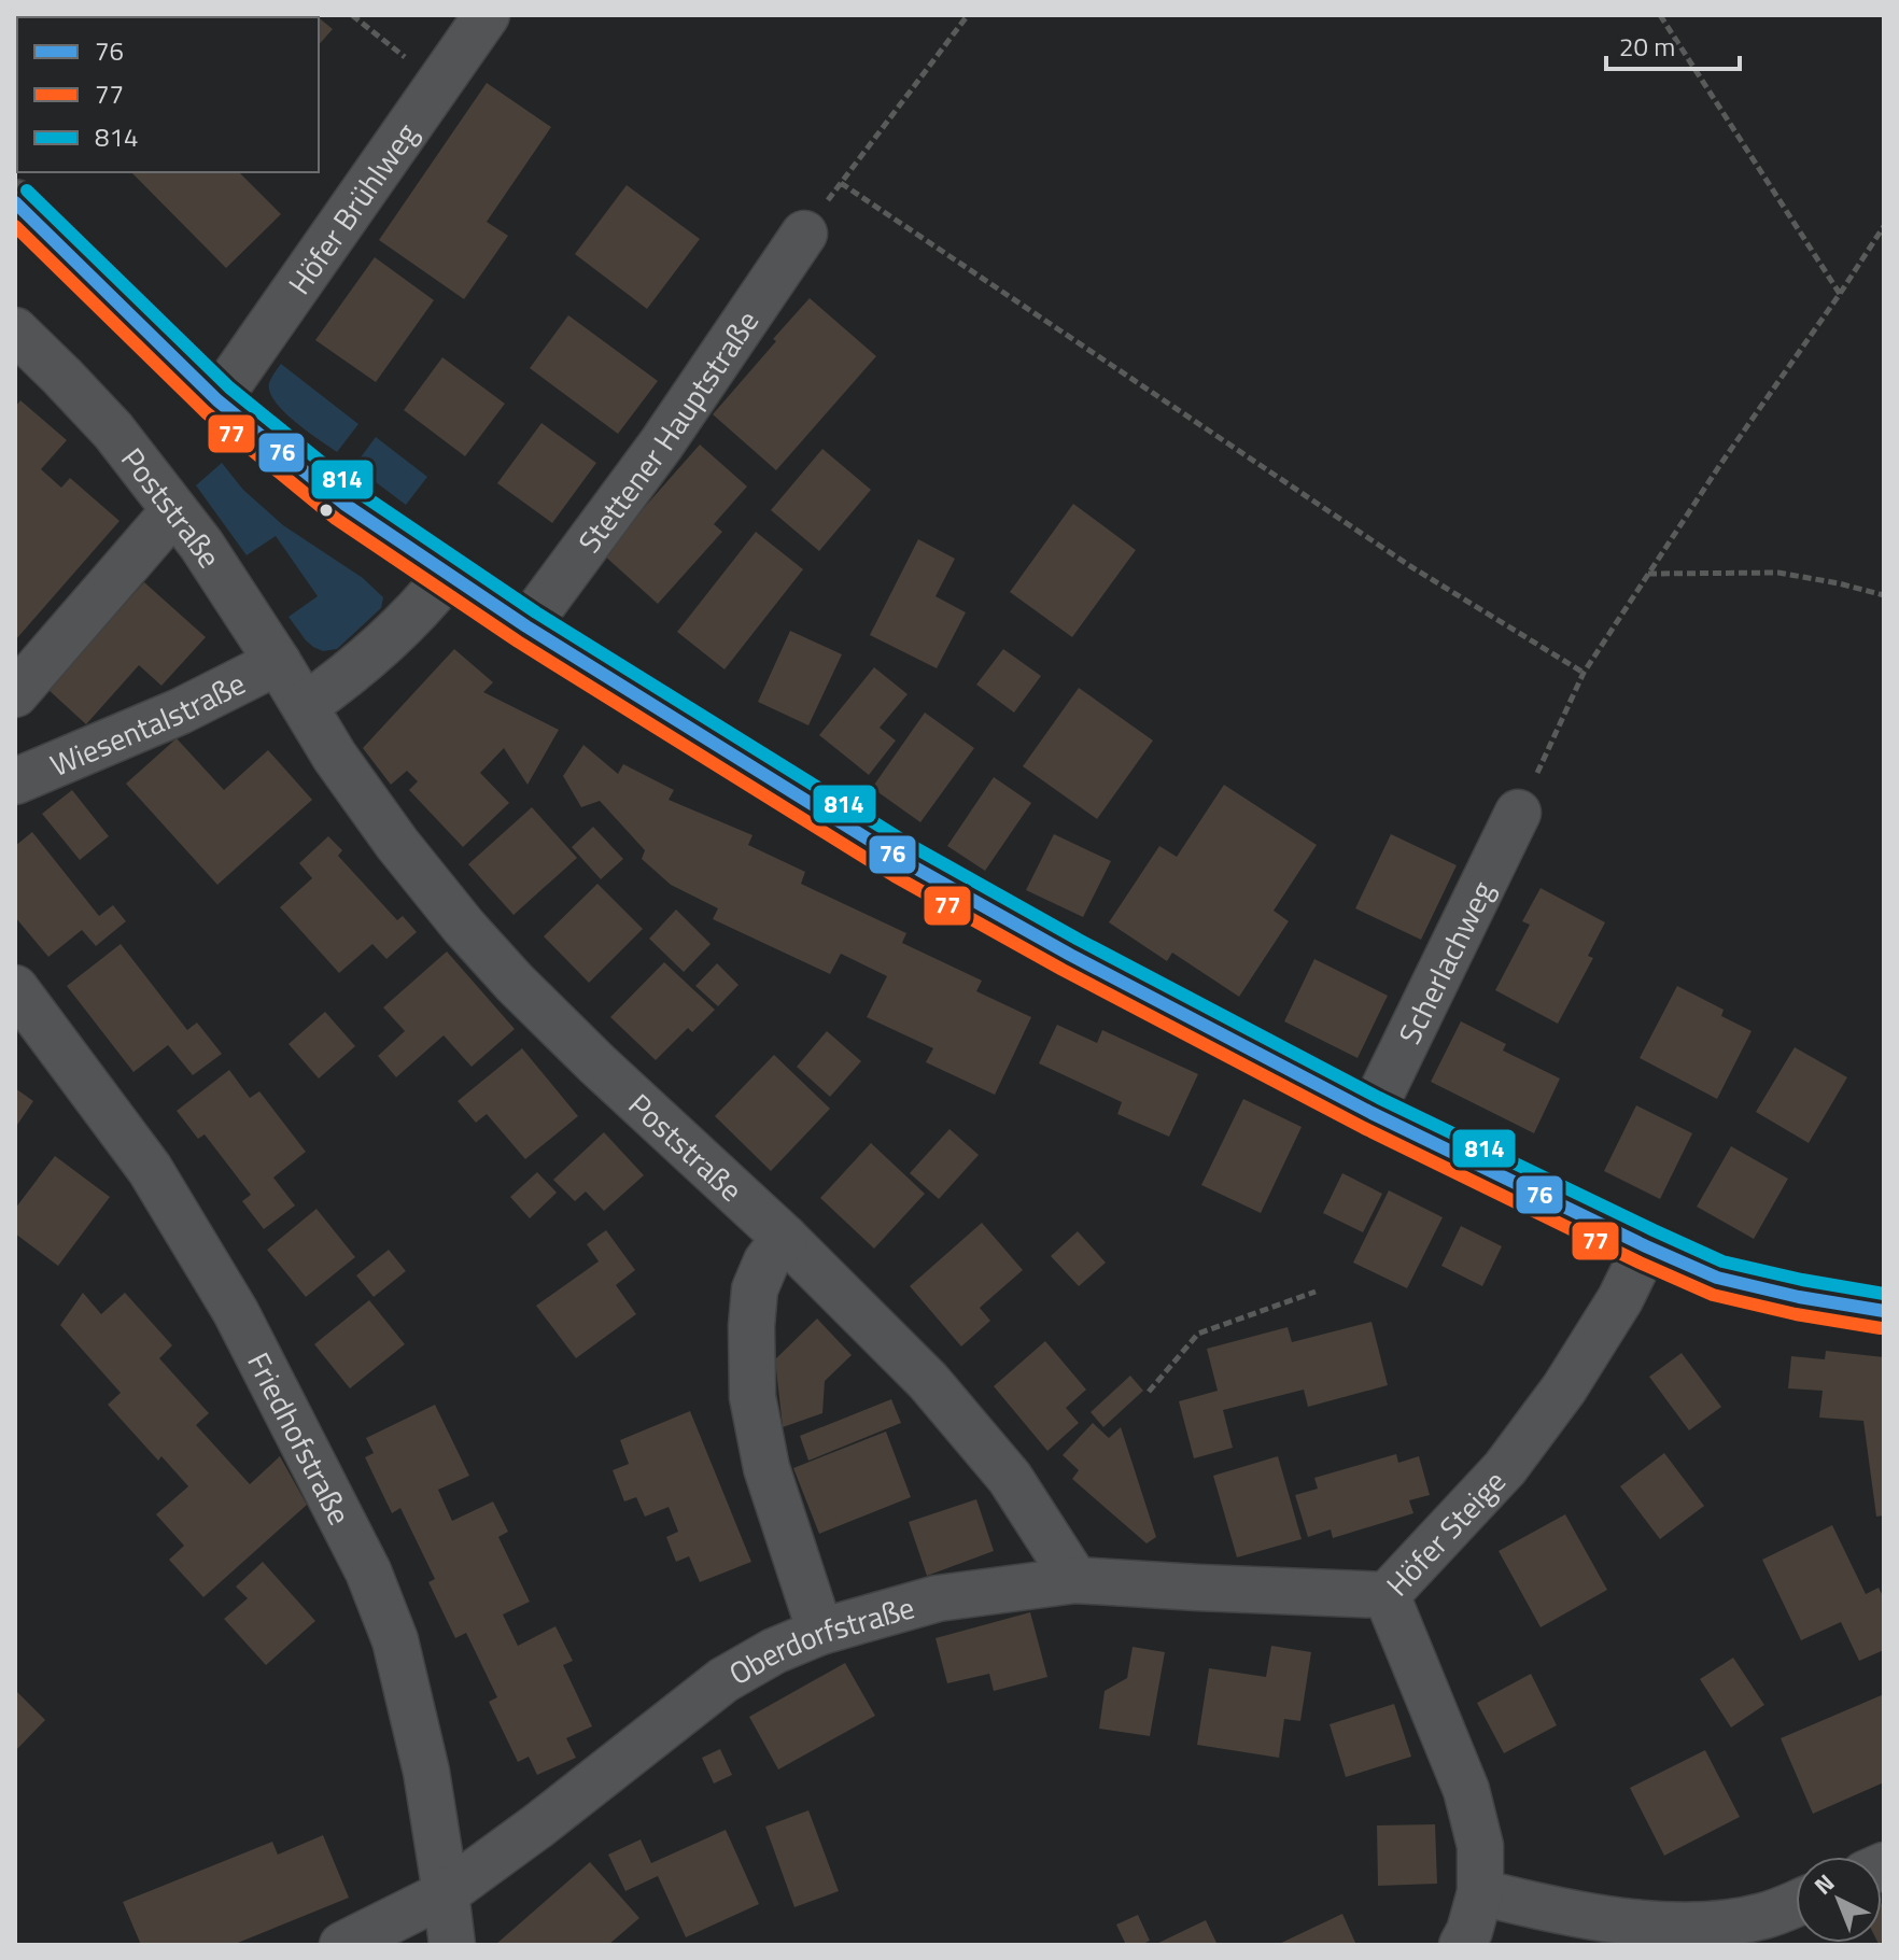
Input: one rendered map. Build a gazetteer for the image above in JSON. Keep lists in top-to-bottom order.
{
  "streets": {
    "street": [
      "Höfer Brühlweg",
      "Stettener Hauptstraße",
      "Poststraße",
      "Wiesentalstraße",
      "Scherlachweg",
      "Friedhofstraße",
      "Höfer Steige",
      "Oberdorfstraße"
    ]
  },
  "crossings": [
    ["Poststraße", "Wiesentalstraße"],
    ["Poststraße", "Oberdorfstraße"],
    ["Friedhofstraße", "Oberdorfstraße"],
    ["Höfer Steige", "Oberdorfstraße"]
  ],
  "lines": ["transit line 814", "transit line 76", "transit line 77"],
  "legend": ["76", "77", "814"],
  "scale_bar": "20 m",
  "north": "top left"
}
